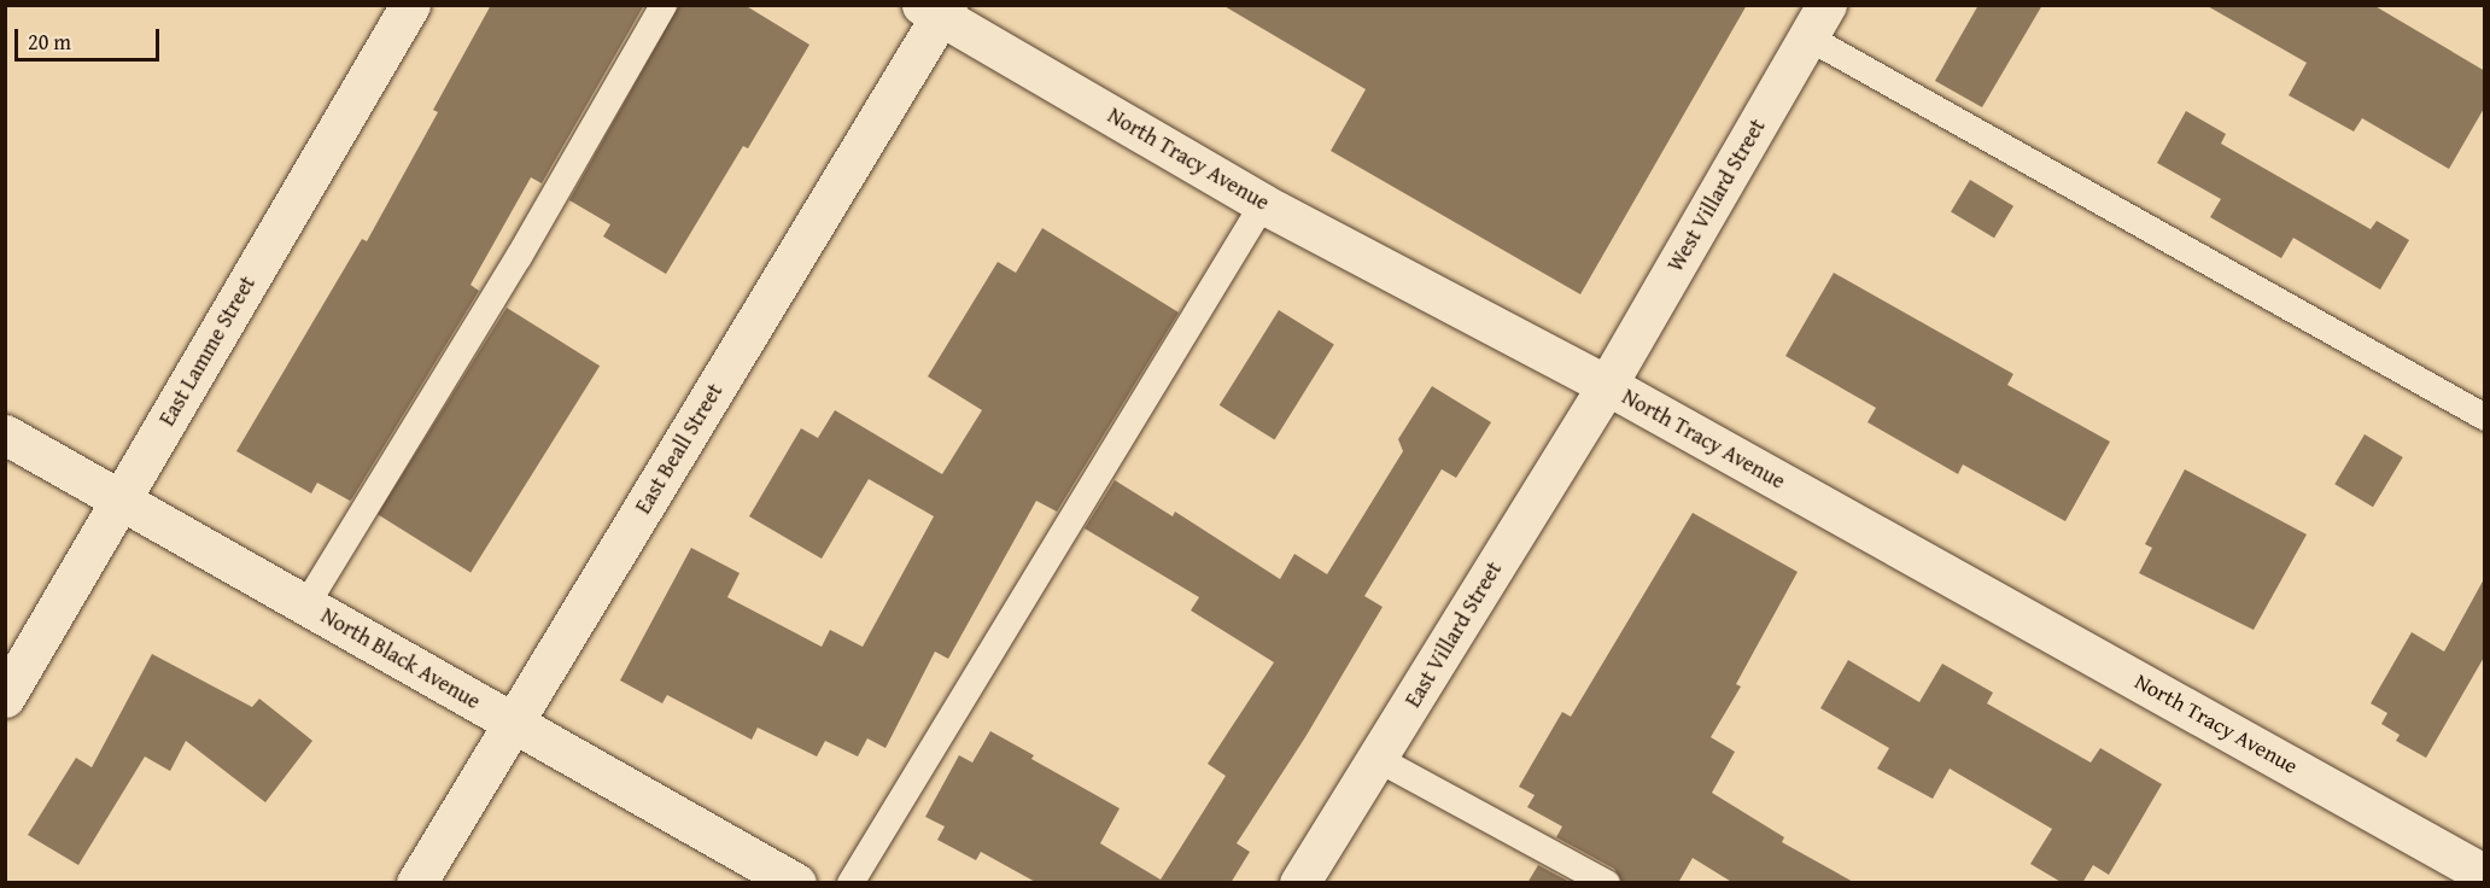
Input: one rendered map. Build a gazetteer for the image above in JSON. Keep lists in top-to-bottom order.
{
  "streets": {
    "street": [
      "North Tracy Avenue",
      "West Villard Street",
      "East Lamme Street",
      "East Beall Street",
      "East Villard Street",
      "North Black Avenue"
    ]
  },
  "crossings": [
    ["North Tracy Avenue", "West Villard Street"],
    ["North Tracy Avenue", "East Beall Street"],
    ["North Tracy Avenue", "East Villard Street"],
    ["West Villard Street", "East Villard Street"],
    ["East Lamme Street", "North Black Avenue"],
    ["East Beall Street", "North Black Avenue"]
  ],
  "scale_bar": "20 m"
}
